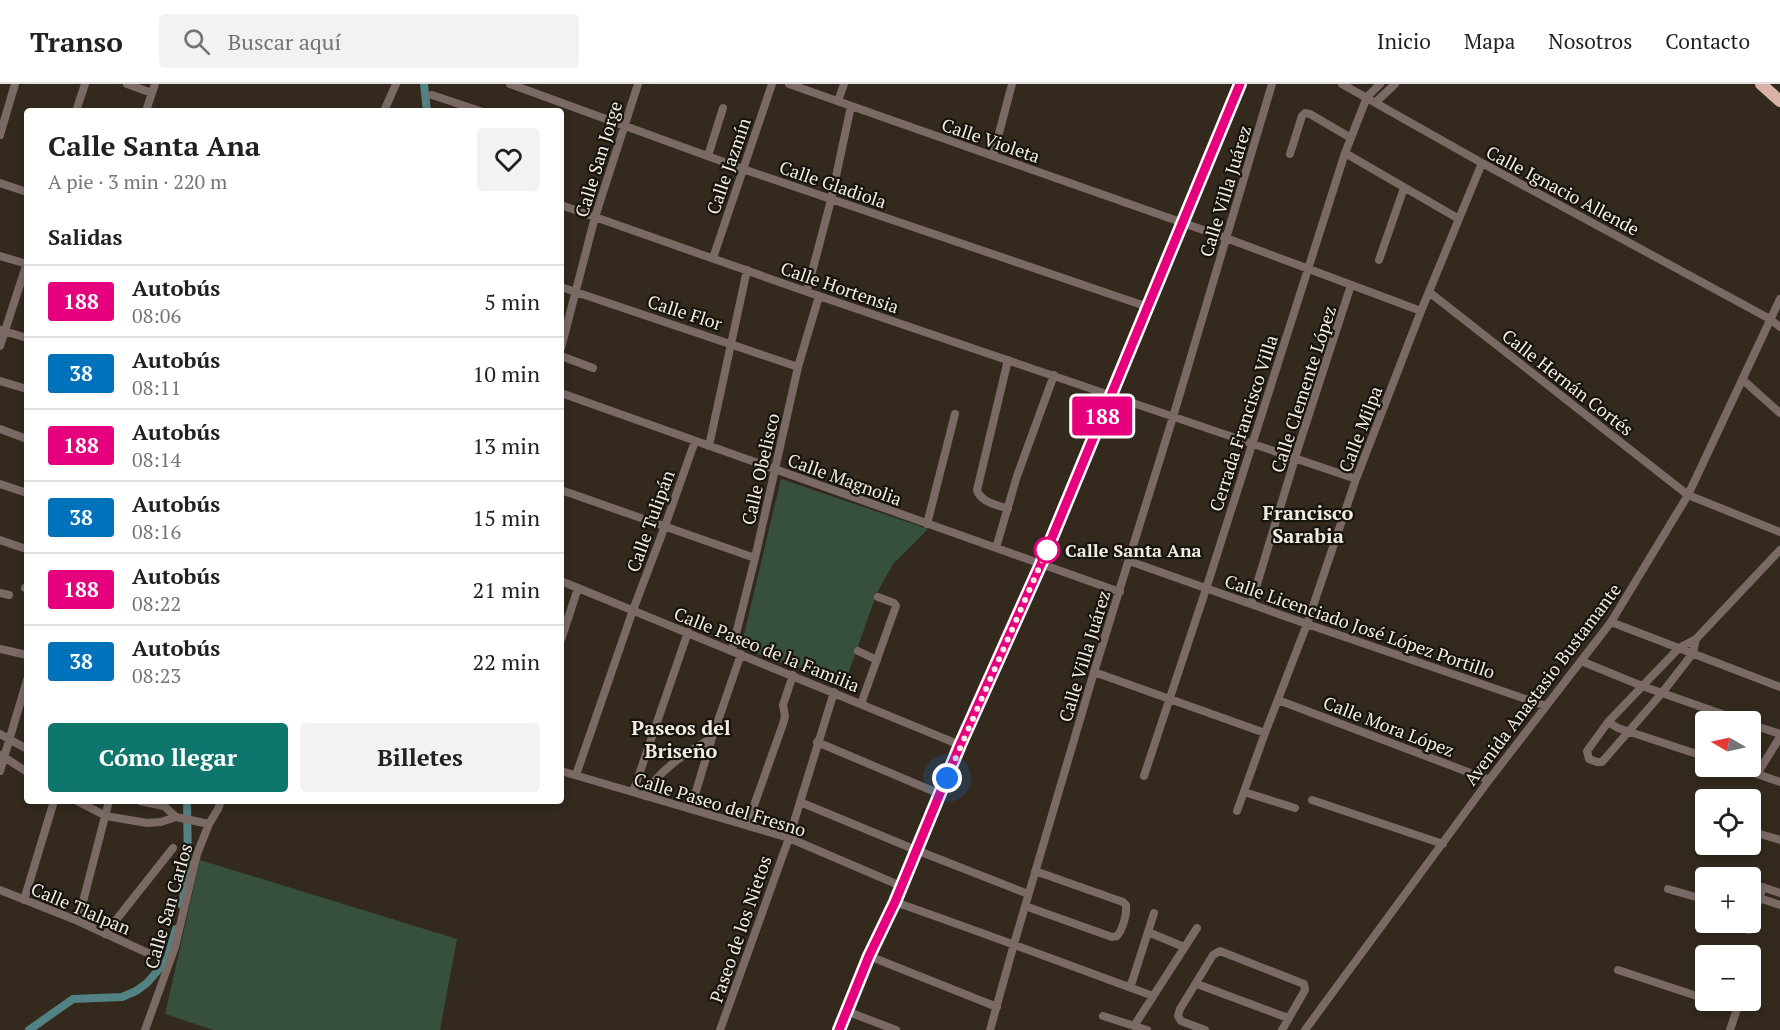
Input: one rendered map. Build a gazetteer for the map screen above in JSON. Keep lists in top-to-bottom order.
{
  "streets": {
    "street": [
      "Calle Violeta",
      "Calle San Jorge",
      "Calle Jazmín",
      "Calle Gladiola",
      "Calle Ignacio Allende",
      "Calle Villa Juárez",
      "Calle Hortensia",
      "Calle Flor",
      "Calle Hernán Cortés",
      "Calle Clemente López",
      "Cerrada Francisco Villa",
      "Calle Milpa",
      "Calle Obelisco",
      "Calle Magnolia",
      "Calle Tulipán",
      "Calle Licenciado José López Portillo",
      "Calle Paseo de la Familia",
      "Avenida Anastasio Bustamante",
      "Calle Mora López",
      "Calle Paseo del Fresno",
      "Calle San Carlos",
      "Calle Tlalpan",
      "Paseo de los Nietos"
    ]
  },
  "crossings": [
    ["Calle San Jorge", "Calle Gladiola"],
    ["Calle San Jorge", "Calle Hortensia"],
    ["Calle San Jorge", "Calle Flor"],
    ["Calle Jazmín", "Calle Gladiola"],
    ["Calle Jazmín", "Calle Hortensia"],
    ["Calle Ignacio Allende", "Cerrada Francisco Villa"],
    ["Calle Ignacio Allende", "Calle Milpa"],
    ["Calle Ignacio Allende", "Avenida Anastasio Bustamante"],
    ["Calle Villa Juárez", "Calle Hortensia"],
    ["Calle Villa Juárez", "Calle Magnolia"],
    ["Calle Villa Juárez", "Calle Licenciado José López Portillo"],
    ["Calle Hortensia", "Calle Clemente López"],
    ["Calle Hortensia", "Cerrada Francisco Villa"],
    ["Calle Hortensia", "Calle Milpa"],
    ["Calle Hortensia", "Calle Obelisco"],
    ["Calle Flor", "Calle Obelisco"],
    ["Calle Hernán Cortés", "Calle Milpa"],
    ["Calle Hernán Cortés", "Avenida Anastasio Bustamante"],
    ["Calle Clemente López", "Calle Licenciado José López Portillo"],
    ["Cerrada Francisco Villa", "Calle Licenciado José López Portillo"],
    ["Calle Milpa", "Calle Licenciado José López Portillo"],
    ["Calle Milpa", "Calle Mora López"],
    ["Calle Obelisco", "Calle Magnolia"],
    ["Calle Obelisco", "Calle Paseo de la Familia"],
    ["Calle Magnolia", "Calle Tulipán"],
    ["Calle Tulipán", "Calle Paseo de la Familia"],
    ["Calle Tulipán", "Calle Paseo del Fresno"],
    ["Calle Licenciado José López Portillo", "Avenida Anastasio Bustamante"],
    ["Calle Paseo de la Familia", "Paseo de los Nietos"],
    ["Avenida Anastasio Bustamante", "Calle Mora López"],
    ["Calle Paseo del Fresno", "Paseo de los Nietos"]
  ],
  "districts": ["Francisco Sarabia", "Paseos del Briseño"],
  "places": ["Calle Santa Ana"],
  "lines": ["bus line 188"],
  "north": "left",
  "page": {
    "header": "Transo",
    "search": "Buscar aquí",
    "nav": [
      "Inicio",
      "Mapa",
      "Nosotros",
      "Contacto"
    ],
    "on_map": "188",
    "heading": [
      ["Calle Santa Ana", "A pie · 3 min · 220 m"],
      "Salidas"
    ],
    "list": [
      {
        "mark": "188",
        "name": "Autobús",
        "note": "08:06",
        "value": "5 min"
      },
      {
        "mark": "38",
        "name": "Autobús",
        "note": "08:11",
        "value": "10 min"
      },
      {
        "mark": "188",
        "name": "Autobús",
        "note": "08:14",
        "value": "13 min"
      },
      {
        "mark": "38",
        "name": "Autobús",
        "note": "08:16",
        "value": "15 min"
      },
      {
        "mark": "188",
        "name": "Autobús",
        "note": "08:22",
        "value": "21 min"
      },
      {
        "mark": "38",
        "name": "Autobús",
        "note": "08:23",
        "value": "22 min"
      }
    ],
    "map_buttons": ["+", "−"],
    "buttons": ["Cómo llegar", "Billetes"]
  }
}
